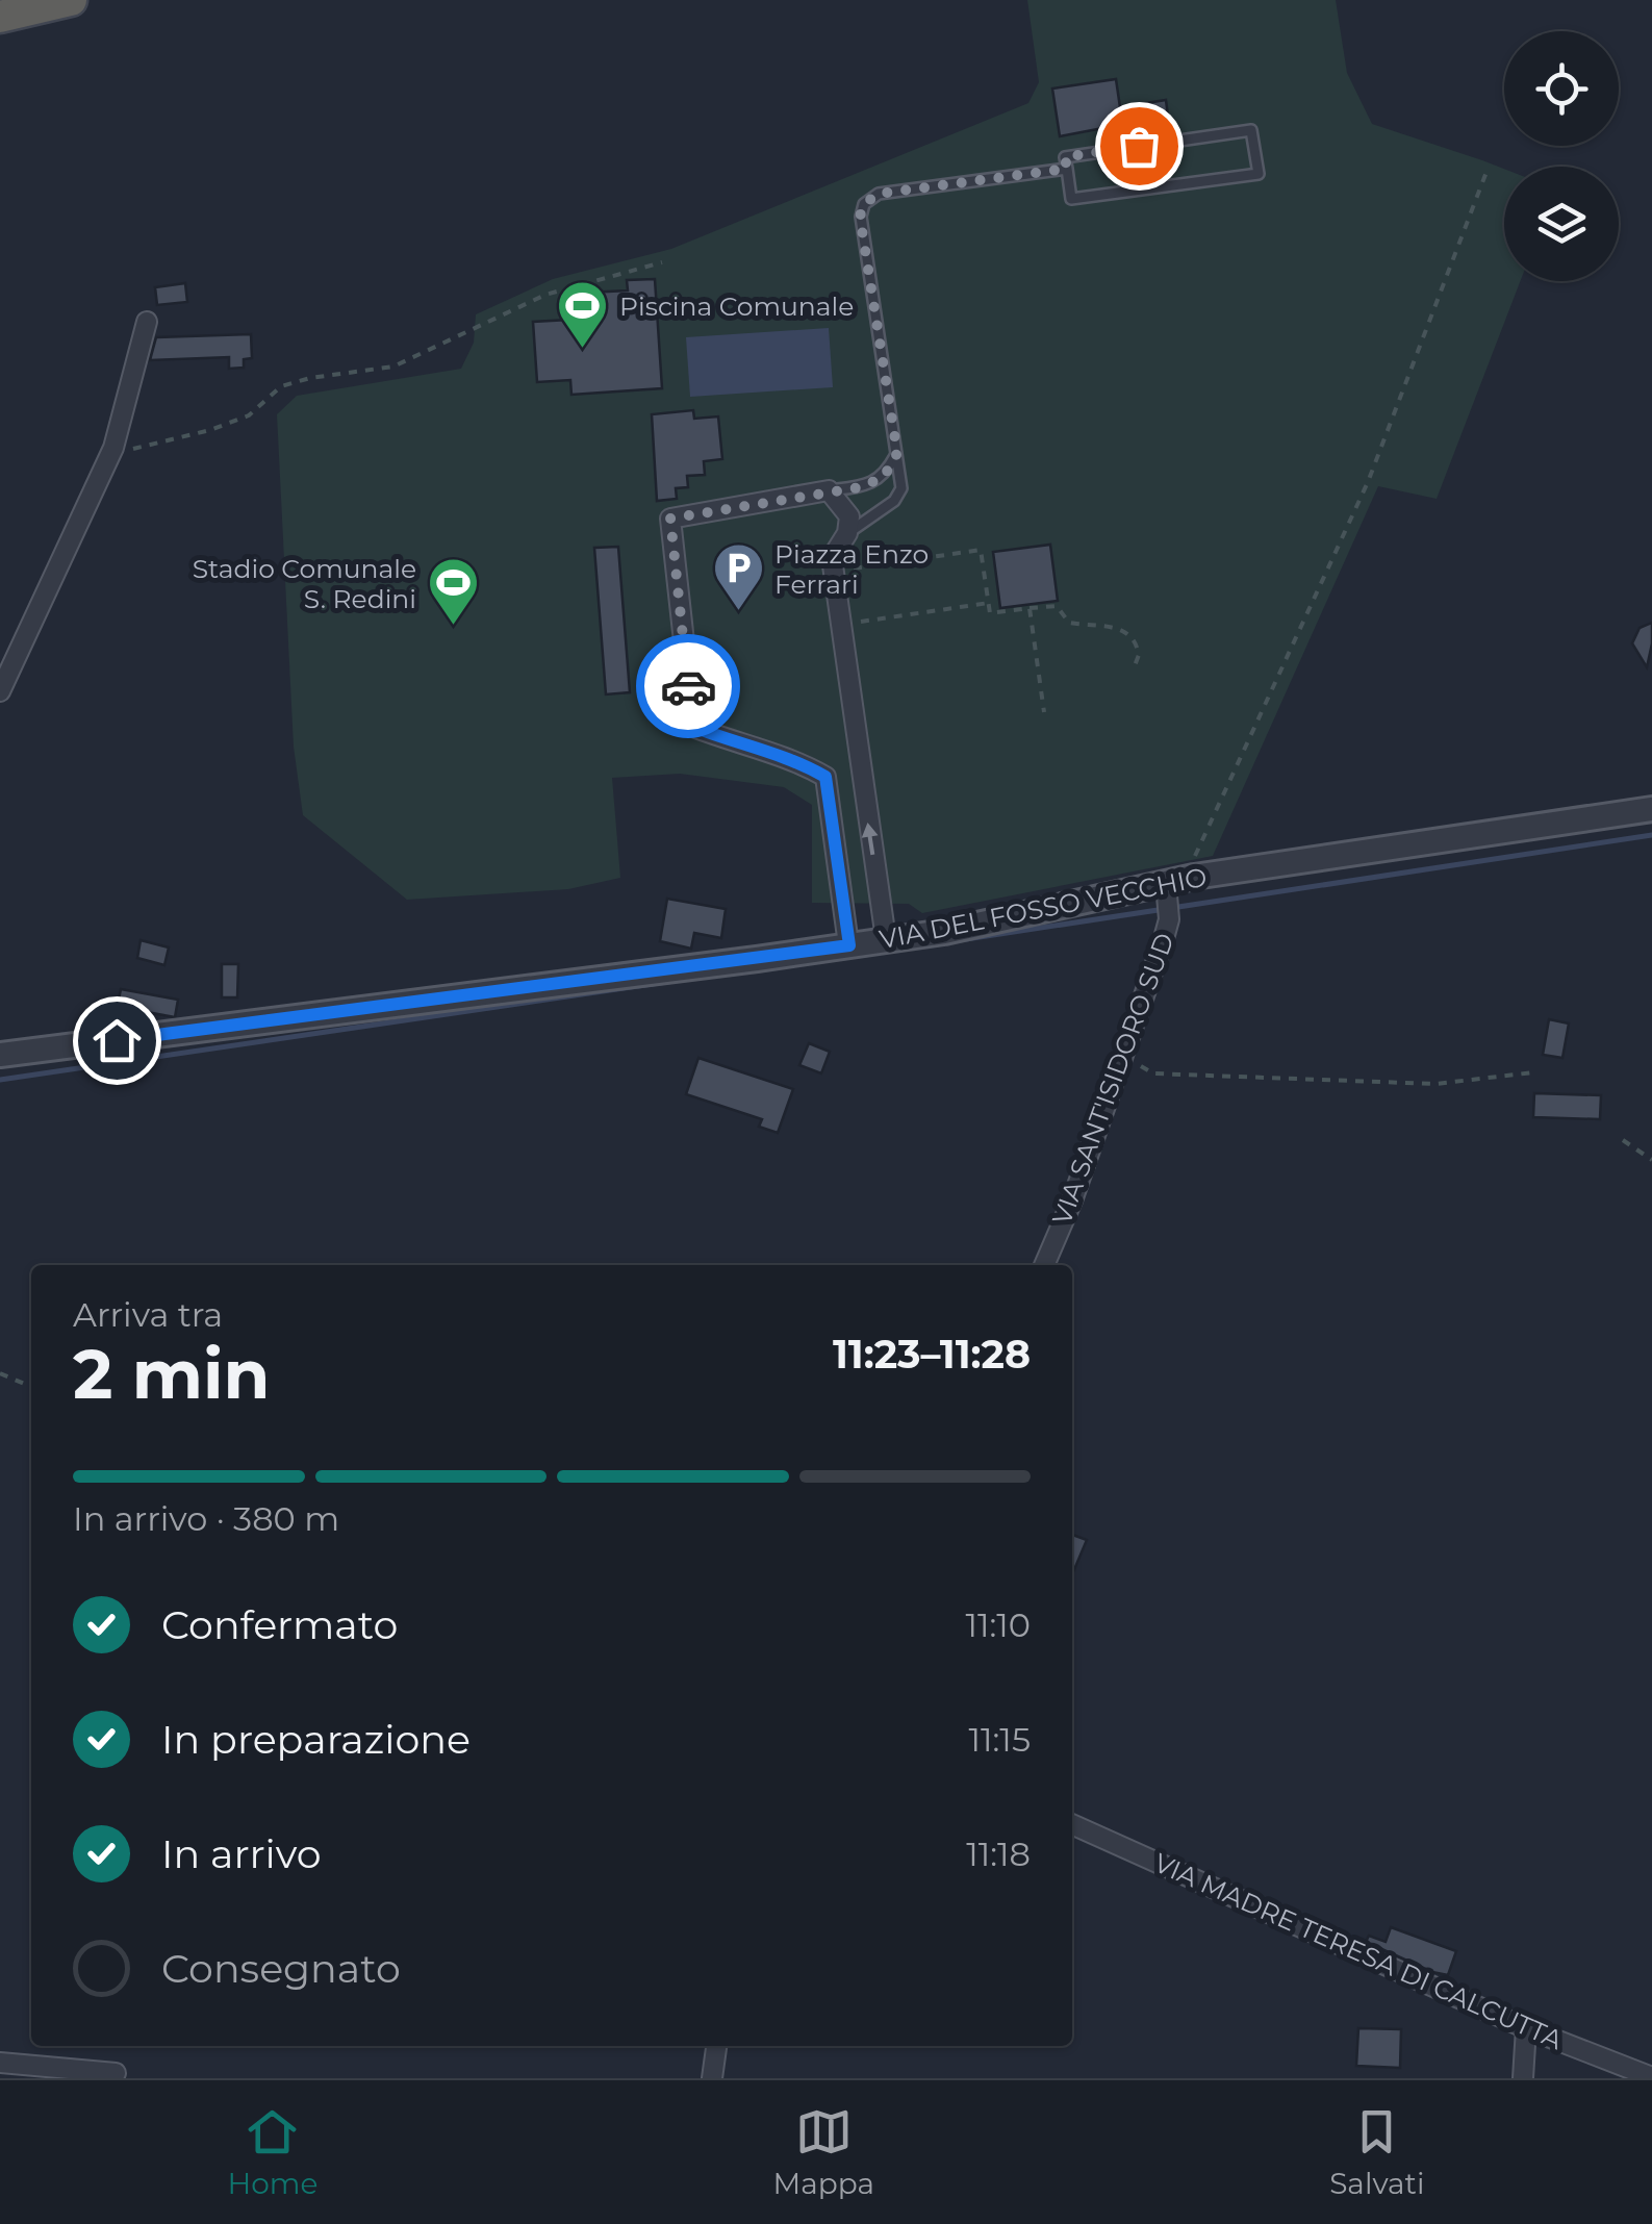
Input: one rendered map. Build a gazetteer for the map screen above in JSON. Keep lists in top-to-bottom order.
{
  "streets": {
    "street": ["VIA DEL FOSSO VECCHIO", "VIA SANT'ISIDORO SUD", "VIA MADRE TERESA DI CALCUTTA"]
  },
  "crossings": [
    ["VIA DEL FOSSO VECCHIO", "VIA SANT'ISIDORO SUD"]
  ],
  "places": {
    "sports": ["Piscina Comunale", "Stadio Comunale S. Redini"],
    "parking": ["Piazza Enzo Ferrari"]
  },
  "page": {
    "heading": ["2 min", "Arriva tra", "11:23–11:28"],
    "bar": "In arrivo · 380 m",
    "list": [
      ["Confermato", "11:10"],
      ["In preparazione", "11:15"],
      ["In arrivo", "11:18"],
      "Consegnato"
    ],
    "tabs": ["Home", "Mappa", "Salvati"]
  }
}
